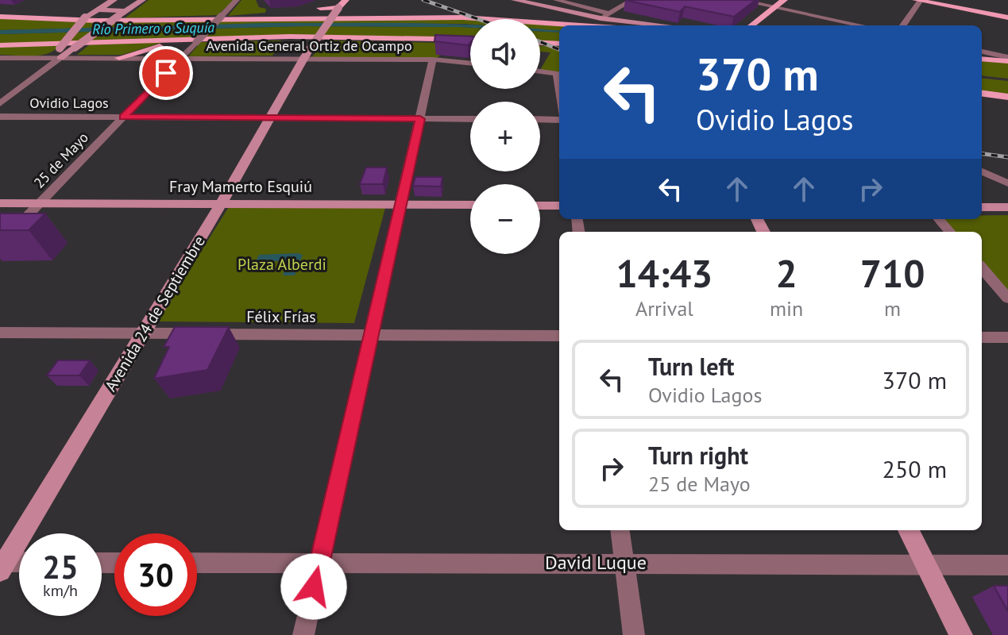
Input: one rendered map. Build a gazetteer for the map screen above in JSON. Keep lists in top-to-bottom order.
{
  "streets": {
    "main road": ["Fray Mamerto Esquiú", "Avenida 24 de Septiembre"],
    "street": [
      "Avenida General Ortiz de Ocampo",
      "Ovidio Lagos",
      "25 de Mayo",
      "Félix Frías",
      "David Luque"
    ]
  },
  "crossings": [
    ["Avenida General Ortiz de Ocampo", "25 de Mayo"],
    ["Avenida General Ortiz de Ocampo", "Avenida 24 de Septiembre"],
    ["Ovidio Lagos", "25 de Mayo"],
    ["Ovidio Lagos", "Avenida 24 de Septiembre"],
    ["25 de Mayo", "Fray Mamerto Esquiú"],
    ["Fray Mamerto Esquiú", "Avenida 24 de Septiembre"],
    ["Avenida 24 de Septiembre", "Félix Frías"]
  ],
  "water": ["Río Primero o Suquía"],
  "parks": ["Plaza Alberdi"],
  "page": {
    "map_buttons": ["+", "−"],
    "turn": ["370 m", "Ovidio Lagos"],
    "eta": [
      "14:43",
      "Arrival",
      "2",
      "min",
      "710",
      "m"
    ],
    "list": [
      {
        "name": "Turn left",
        "note": "Ovidio Lagos",
        "value": "370 m"
      },
      {
        "name": "Turn right",
        "note": "25 de Mayo",
        "value": "250 m"
      }
    ],
    "speed": "25 km/h",
    "limit": "30"
  }
}
